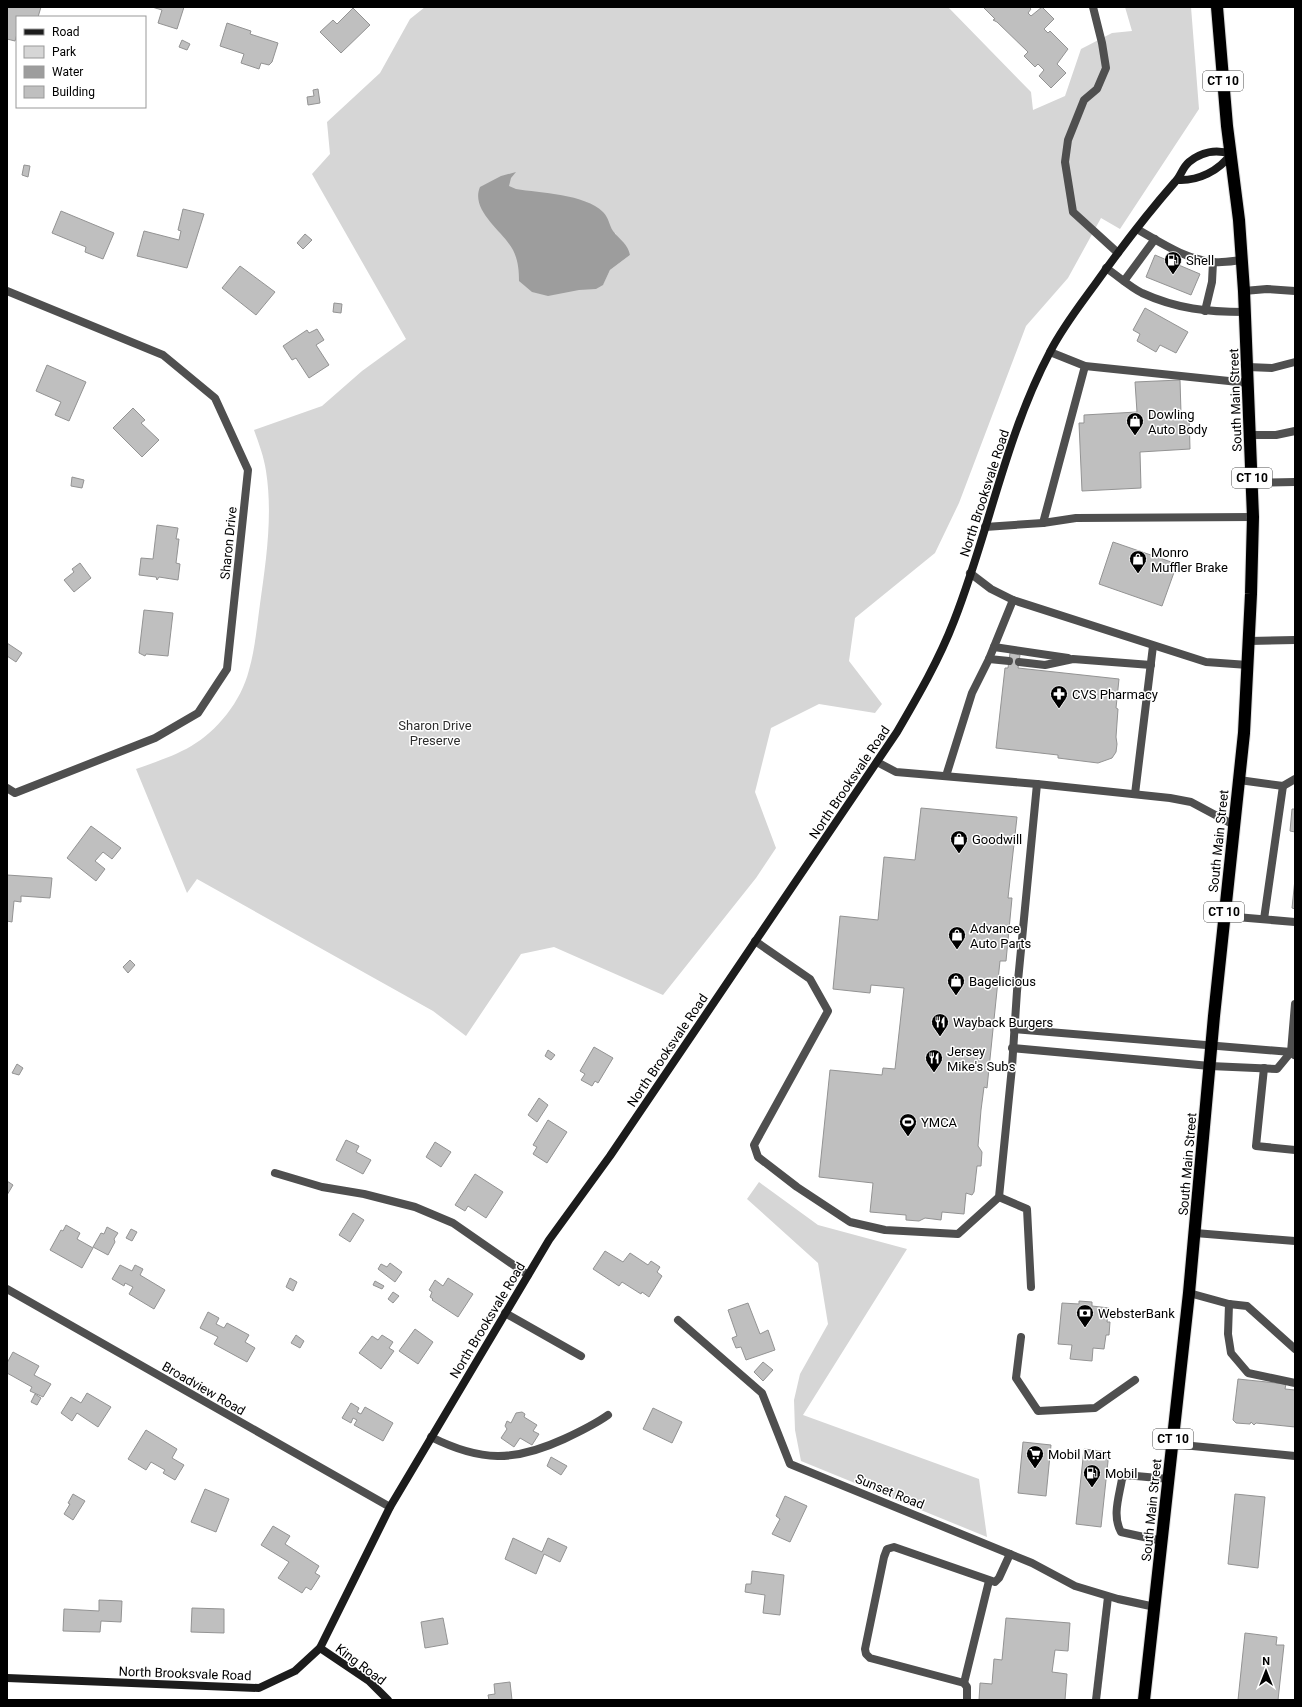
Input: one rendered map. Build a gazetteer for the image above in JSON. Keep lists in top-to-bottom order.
{
  "streets": {
    "highway": ["CT 10", "South Main Street"],
    "main road": ["North Brooksvale Road", "King Road"],
    "street": ["Sharon Drive", "Broadview Road", "Sunset Road"]
  },
  "crossings": [
    ["South Main Street", "North Brooksvale Road"],
    ["South Main Street", "Sunset Road"],
    ["North Brooksvale Road", "Broadview Road"],
    ["North Brooksvale Road", "King Road"]
  ],
  "parks": ["Sharon Drive Preserve"],
  "places": {
    "fuel station": ["Shell", "Mobil"],
    "shop": [
      "Dowling Auto Body",
      "Monro Muffler Brake",
      "Goodwill",
      "Advance Auto Parts",
      "Bagelicious"
    ],
    "pharmacy": ["CVS Pharmacy"],
    "restaurant": ["Wayback Burgers", "Jersey Mike's Subs"],
    "sports": ["YMCA"],
    "bank": ["WebsterBank"],
    "supermarket": ["Mobil Mart"]
  },
  "legend": [
    "Road",
    "Park",
    "Water",
    "Building"
  ],
  "north": "top"
}
